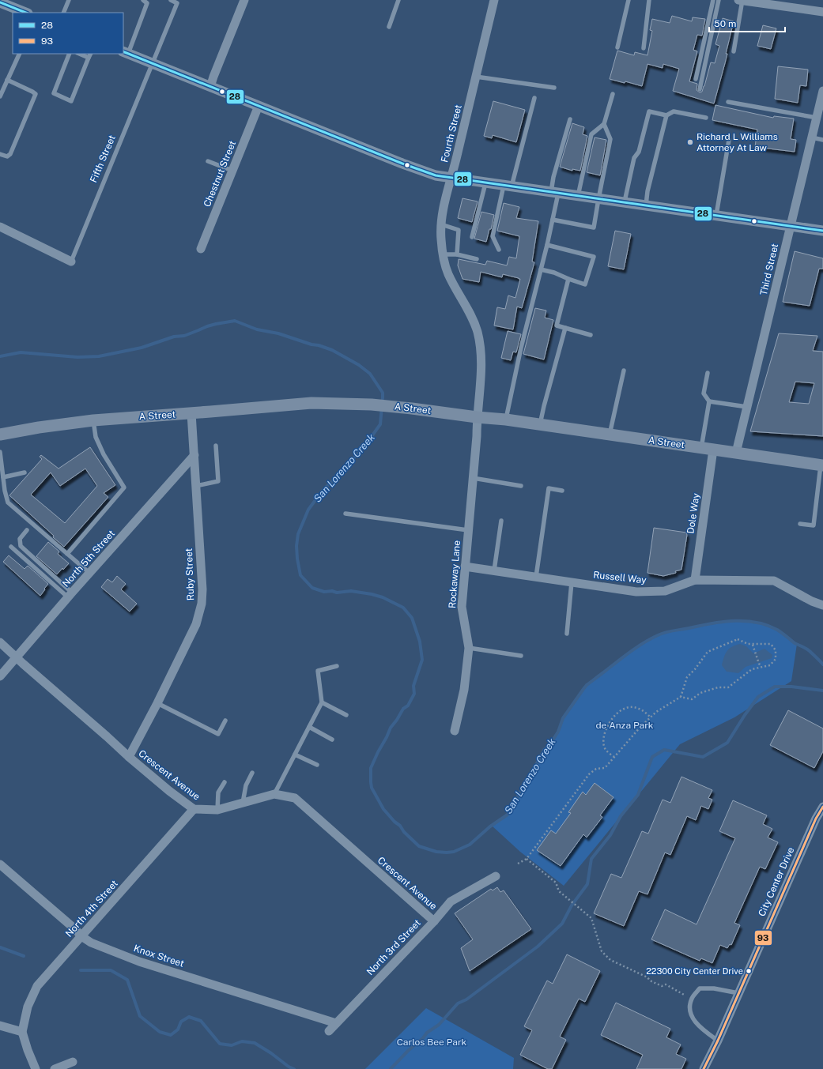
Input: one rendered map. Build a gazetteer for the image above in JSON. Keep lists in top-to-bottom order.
{
  "streets": {
    "main road": ["A Street"],
    "street": [
      "Fourth Street",
      "Chestnut Street",
      "Third Street",
      "Dole Way",
      "North 5th Street",
      "Ruby Street",
      "Rockaway Lane",
      "Russell Way",
      "Crescent Avenue",
      "City Center Drive",
      "North 4th Street",
      "North 3rd Street",
      "Knox Street"
    ],
    "lane": ["Fifth Street"]
  },
  "crossings": [
    ["Fourth Street", "A Street"],
    ["Fourth Street", "Rockaway Lane"],
    ["Third Street", "A Street"],
    ["A Street", "Dole Way"],
    ["A Street", "Ruby Street"],
    ["A Street", "Rockaway Lane"],
    ["Dole Way", "Russell Way"],
    ["North 5th Street", "Ruby Street"],
    ["North 5th Street", "Crescent Avenue"],
    ["Ruby Street", "Crescent Avenue"],
    ["Rockaway Lane", "Russell Way"],
    ["Crescent Avenue", "North 4th Street"],
    ["Crescent Avenue", "North 3rd Street"],
    ["North 4th Street", "Knox Street"],
    ["North 3rd Street", "Knox Street"]
  ],
  "water": ["San Lorenzo Creek"],
  "parks": ["de Anza Park", "Carlos Bee Park"],
  "places": ["Richard L Williams Attorney At Law", "22300 City Center Drive"],
  "lines": ["transit line 28", "transit line 93"],
  "legend": ["28", "93"],
  "scale_bar": "50 m"
}
